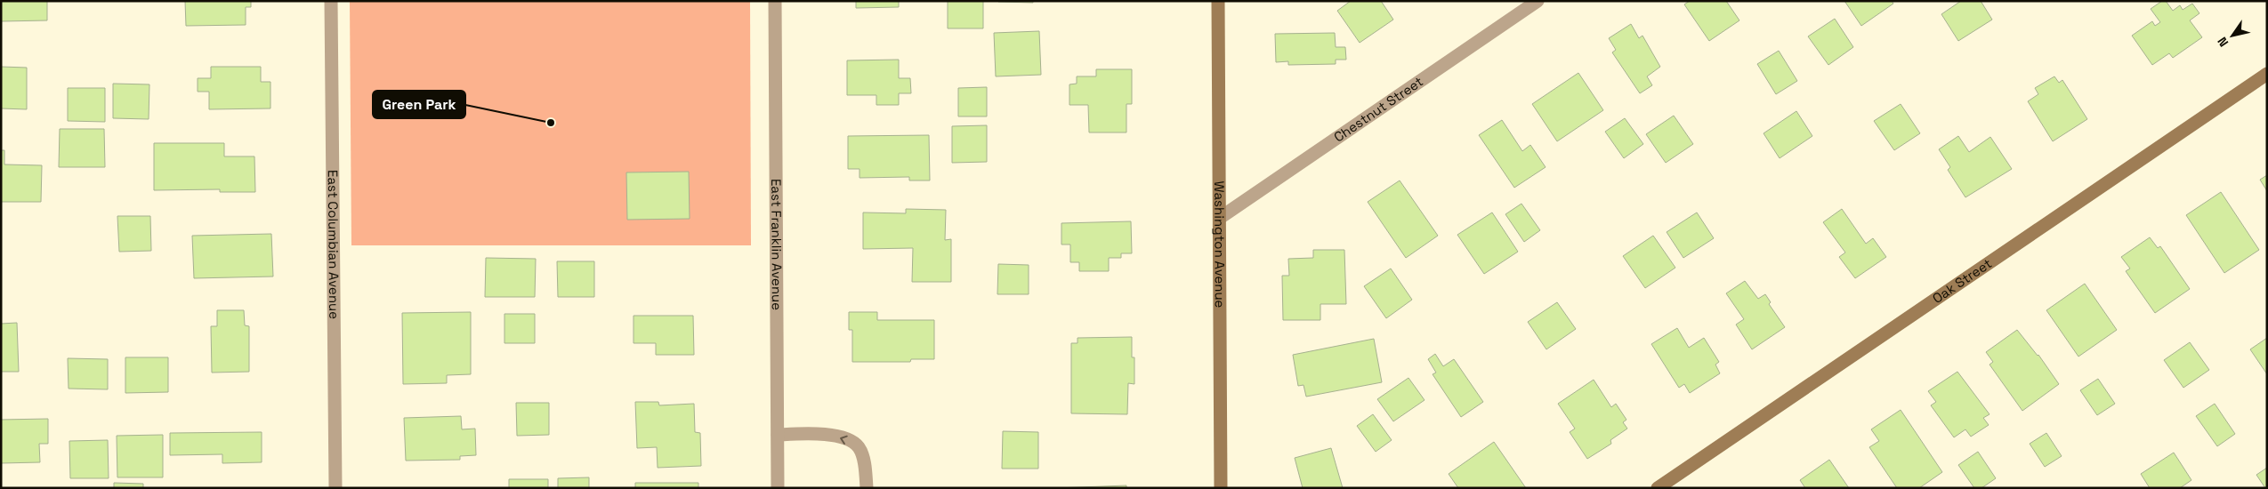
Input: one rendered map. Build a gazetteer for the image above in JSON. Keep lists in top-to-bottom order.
{
  "streets": {
    "street": [
      "Chestnut Street",
      "East Columbian Avenue",
      "East Franklin Avenue",
      "Washington Avenue",
      "Oak Street"
    ]
  },
  "crossings": [
    ["Chestnut Street", "Washington Avenue"]
  ],
  "places": ["Green Park"],
  "north": "bottom left"
}
